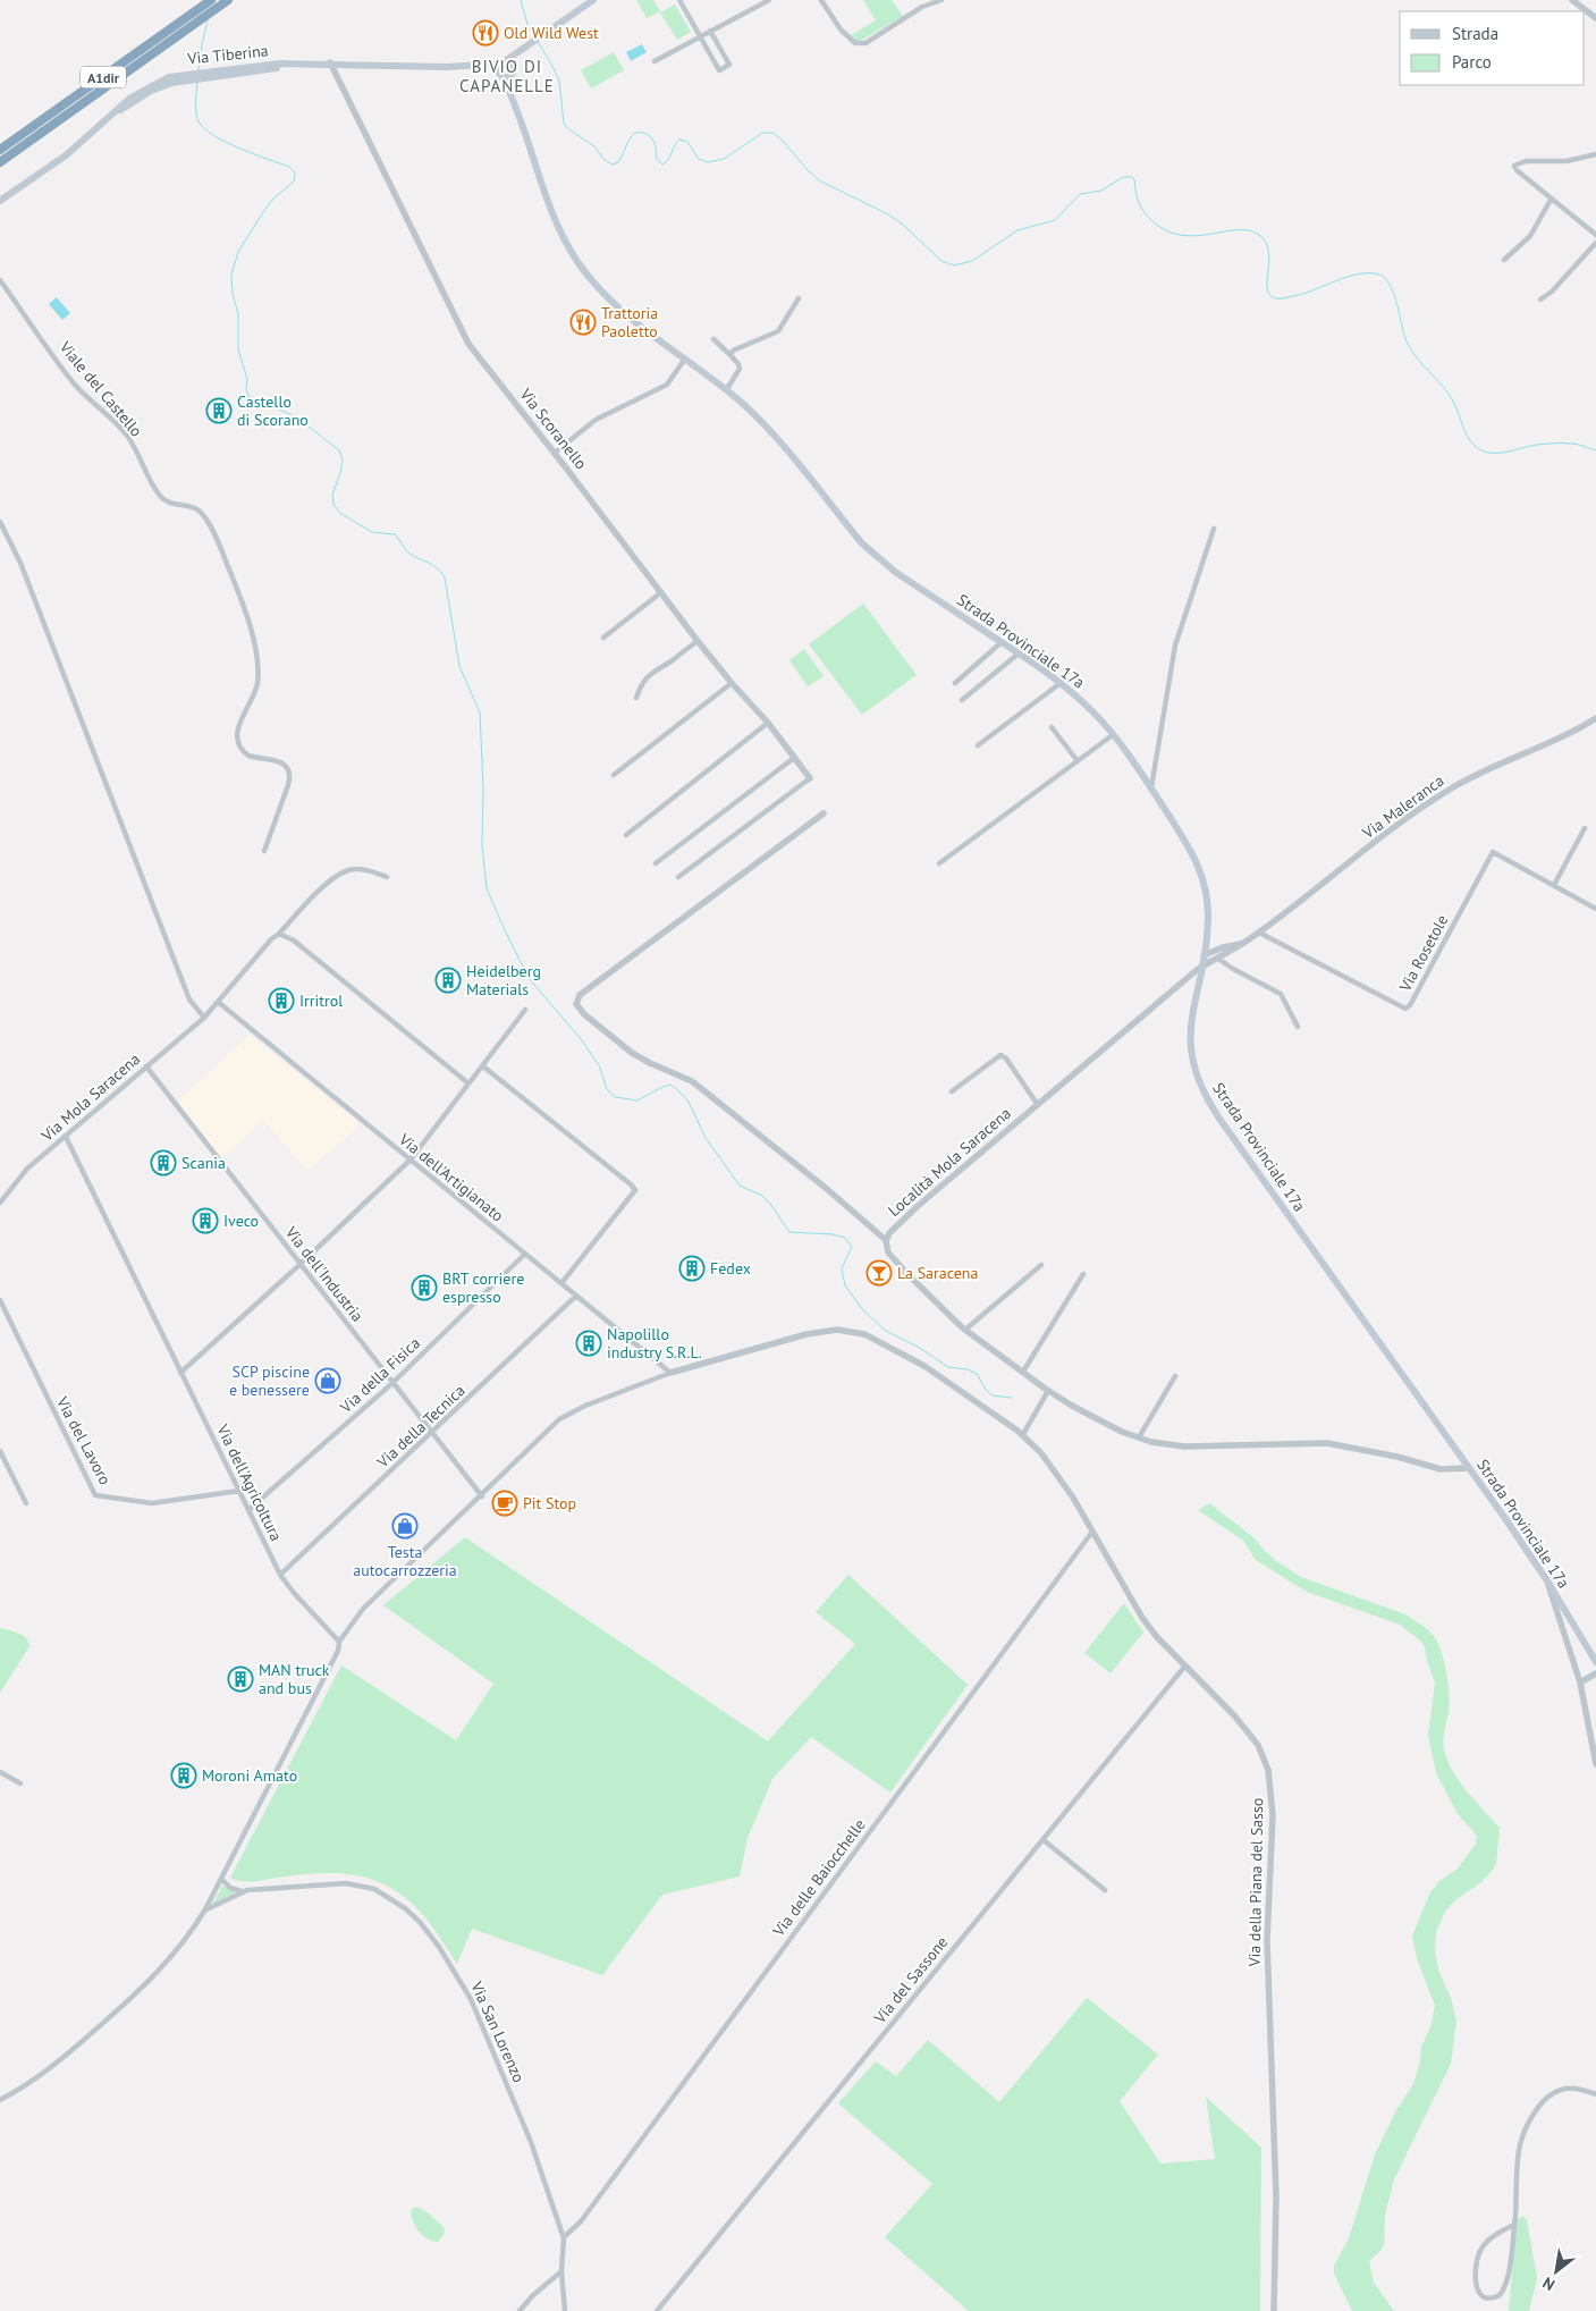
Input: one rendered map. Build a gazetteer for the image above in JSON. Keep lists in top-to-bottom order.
{
  "streets": {
    "highway": ["A1dir"],
    "main road": ["Via Tiberina", "Strada Provinciale 17a"],
    "street": [
      "Viale del Castello",
      "Via Scoranello",
      "Via Maleranca",
      "Via Rosetole",
      "Via Mola Saracena",
      "Località Mola Saracena",
      "Via dell'Artigianato",
      "Via dell'Industria",
      "Via della Fisica",
      "Via della Tecnica",
      "Via del Lavoro",
      "Via dell'Agricoltura",
      "Via delle Baiocchelle",
      "Via della Piana del Sasso",
      "Via del Sassone",
      "Via San Lorenzo"
    ]
  },
  "crossings": [
    ["Via Tiberina", "Via Scoranello"],
    ["Strada Provinciale 17a", "Località Mola Saracena"],
    ["Via Maleranca", "Via Rosetole"],
    ["Via Maleranca", "Località Mola Saracena"],
    ["Via Mola Saracena", "Via dell'Artigianato"],
    ["Via Mola Saracena", "Via dell'Industria"],
    ["Via Mola Saracena", "Via dell'Agricoltura"],
    ["Via dell'Artigianato", "Via della Fisica"],
    ["Via dell'Artigianato", "Via della Tecnica"],
    ["Via dell'Artigianato", "Via della Piana del Sasso"],
    ["Via dell'Industria", "Via della Fisica"],
    ["Via dell'Industria", "Via della Tecnica"],
    ["Via della Fisica", "Via dell'Agricoltura"],
    ["Via della Tecnica", "Via dell'Agricoltura"],
    ["Via del Lavoro", "Via dell'Agricoltura"],
    ["Via delle Baiocchelle", "Via della Piana del Sasso"],
    ["Via delle Baiocchelle", "Via San Lorenzo"],
    ["Via della Piana del Sasso", "Via del Sassone"]
  ],
  "districts": ["BIVIO DI CAPANELLE"],
  "places": {
    "restaurant": ["Old Wild West", "Trattoria Paoletto"],
    "building": [
      "Castello di Scorano",
      "Heidelberg Materials",
      "Irritrol",
      "Scania",
      "Iveco",
      "Fedex",
      "BRT corriere espresso",
      "Napolillo industry S.R.L.",
      "MAN truck and bus",
      "Moroni Amato"
    ],
    "bar": ["La Saracena"],
    "shop": ["SCP piscine e benessere", "Testa autocarrozzeria"],
    "cafe": ["Pit Stop"]
  },
  "legend": ["Strada", "Parco"],
  "north": "bottom left"
}
